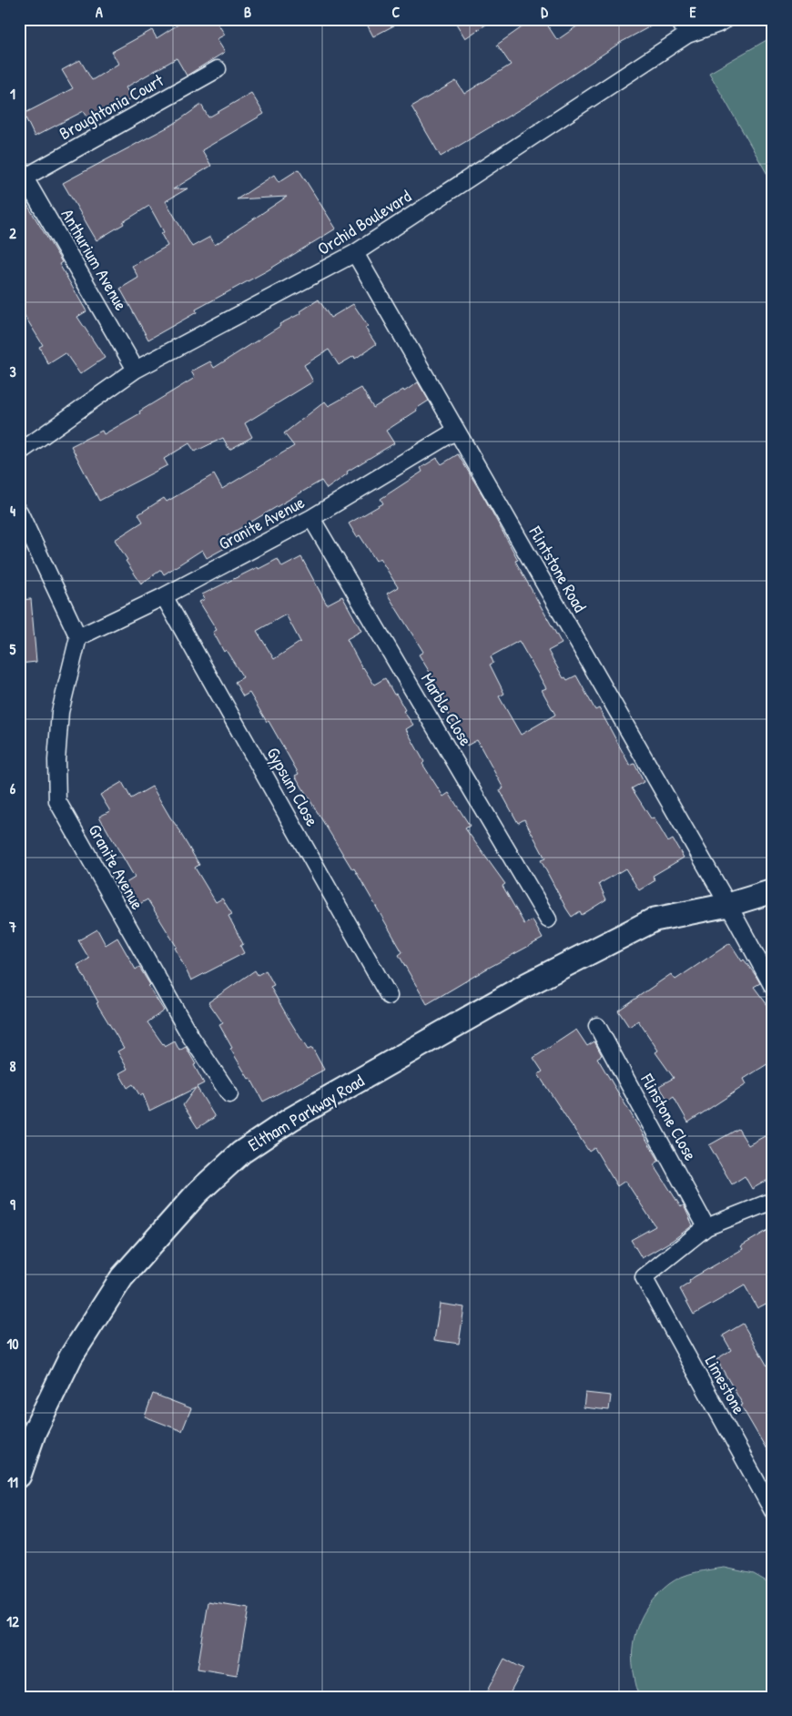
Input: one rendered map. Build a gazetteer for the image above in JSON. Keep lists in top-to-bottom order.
{
  "streets": {
    "street": [
      "Broughtonia Court",
      "Orchid Boulevard",
      "Anthurium Avenue",
      "Granite Avenue",
      "Flintstone Road",
      "Marble Close",
      "Gypsum Close",
      "Eltham Parkway Road",
      "Flinstone Close",
      "Limestone"
    ]
  },
  "crossings": [
    ["Broughtonia Court", "Anthurium Avenue"],
    ["Orchid Boulevard", "Anthurium Avenue"],
    ["Orchid Boulevard", "Flintstone Road"],
    ["Granite Avenue", "Flintstone Road"],
    ["Granite Avenue", "Marble Close"],
    ["Granite Avenue", "Gypsum Close"],
    ["Flintstone Road", "Eltham Parkway Road"],
    ["Flinstone Close", "Limestone"]
  ],
  "grid": {
    "columns": [
      "A",
      "B",
      "C",
      "D",
      "E"
    ],
    "rows": [
      "1",
      "2",
      "3",
      "4",
      "5",
      "6",
      "7",
      "8",
      "9",
      "10",
      "11",
      "12"
    ]
  }
}
